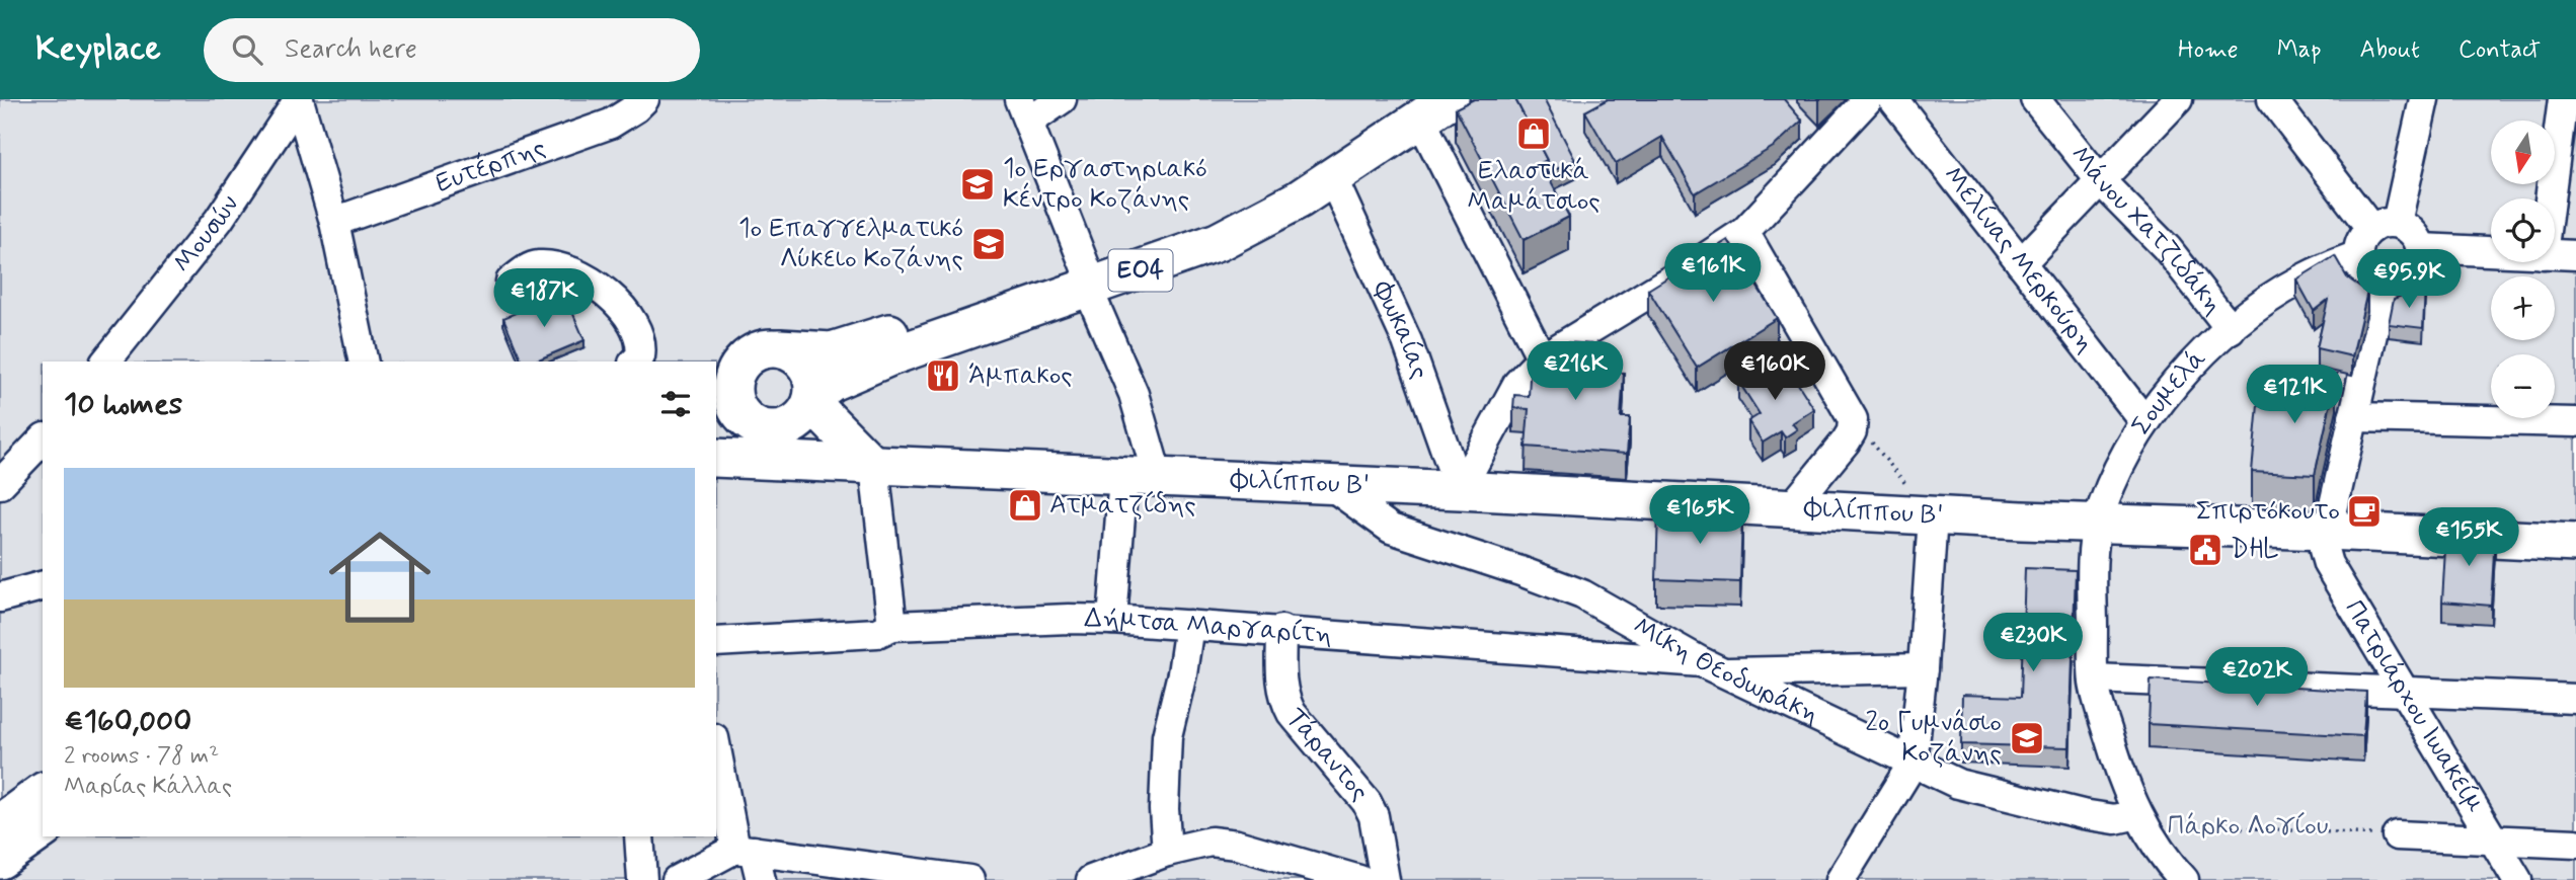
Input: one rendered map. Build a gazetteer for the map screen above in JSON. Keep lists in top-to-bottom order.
{
  "streets": {
    "main road": ["ΕΟ4", "Φιλίππου Β'"],
    "street": [
      "Ευτέρπης",
      "Μάνου Χατζιδάκη",
      "Μουσών",
      "Μελίνας Μερκούρη",
      "Φωκαίας",
      "Σουμελά",
      "Δήμτσα Μαργαρίτη",
      "Μίκη Θεοδωράκη",
      "Πατριάρχου Ιωακείμ",
      "Τάραντος"
    ]
  },
  "crossings": [
    ["Μάνου Χατζιδάκη", "Σουμελά"],
    ["Μελίνας Μερκούρη", "Σουμελά"],
    ["ΕΟ4", "Φωκαίας"],
    ["Φωκαίας", "Φιλίππου Β'"],
    ["Σουμελά", "Φιλίππου Β'"],
    ["Σουμελά", "Μίκη Θεοδωράκη"],
    ["Σουμελά", "Πατριάρχου Ιωακείμ"],
    ["Φιλίππου Β'", "Μίκη Θεοδωράκη"],
    ["Φιλίππου Β'", "Πατριάρχου Ιωακείμ"],
    ["Δήμτσα Μαργαρίτη", "Μίκη Θεοδωράκη"],
    ["Δήμτσα Μαργαρίτη", "Τάραντος"]
  ],
  "parks": ["Πάρκο Λογίου"],
  "places": {
    "shop": ["Ελαστικά Μαμάτσιος", "Ατματζίδης"],
    "school or university": ["1ο Εργαστηριακό Κέντρο Κοζάνης", "1ο Επαγγελματικό Λύκειο Κοζάνης", "2o Γυμνάσιο Κοζάνης"],
    "restaurant": ["Άμπακος"],
    "cafe": ["Σπιρτόκουτο"],
    "public building": ["DHL"]
  },
  "north": "bottom",
  "page": {
    "header": "Keyplace",
    "search": "Search here",
    "nav": [
      "Home",
      "Map",
      "About",
      "Contact"
    ],
    "map_buttons": ["+", "−"],
    "price": [
      "€161K",
      "€95.9K",
      "€187K",
      "€216K",
      "€160K",
      "€121K",
      "€165K",
      "€155K",
      "€230K",
      "€202K"
    ],
    "heading": "10 homes",
    "list": [
      {
        "name": "€160,000",
        "note": "2 rooms · 78 m² · Μαρίας Κάλλας"
      }
    ]
  }
}
